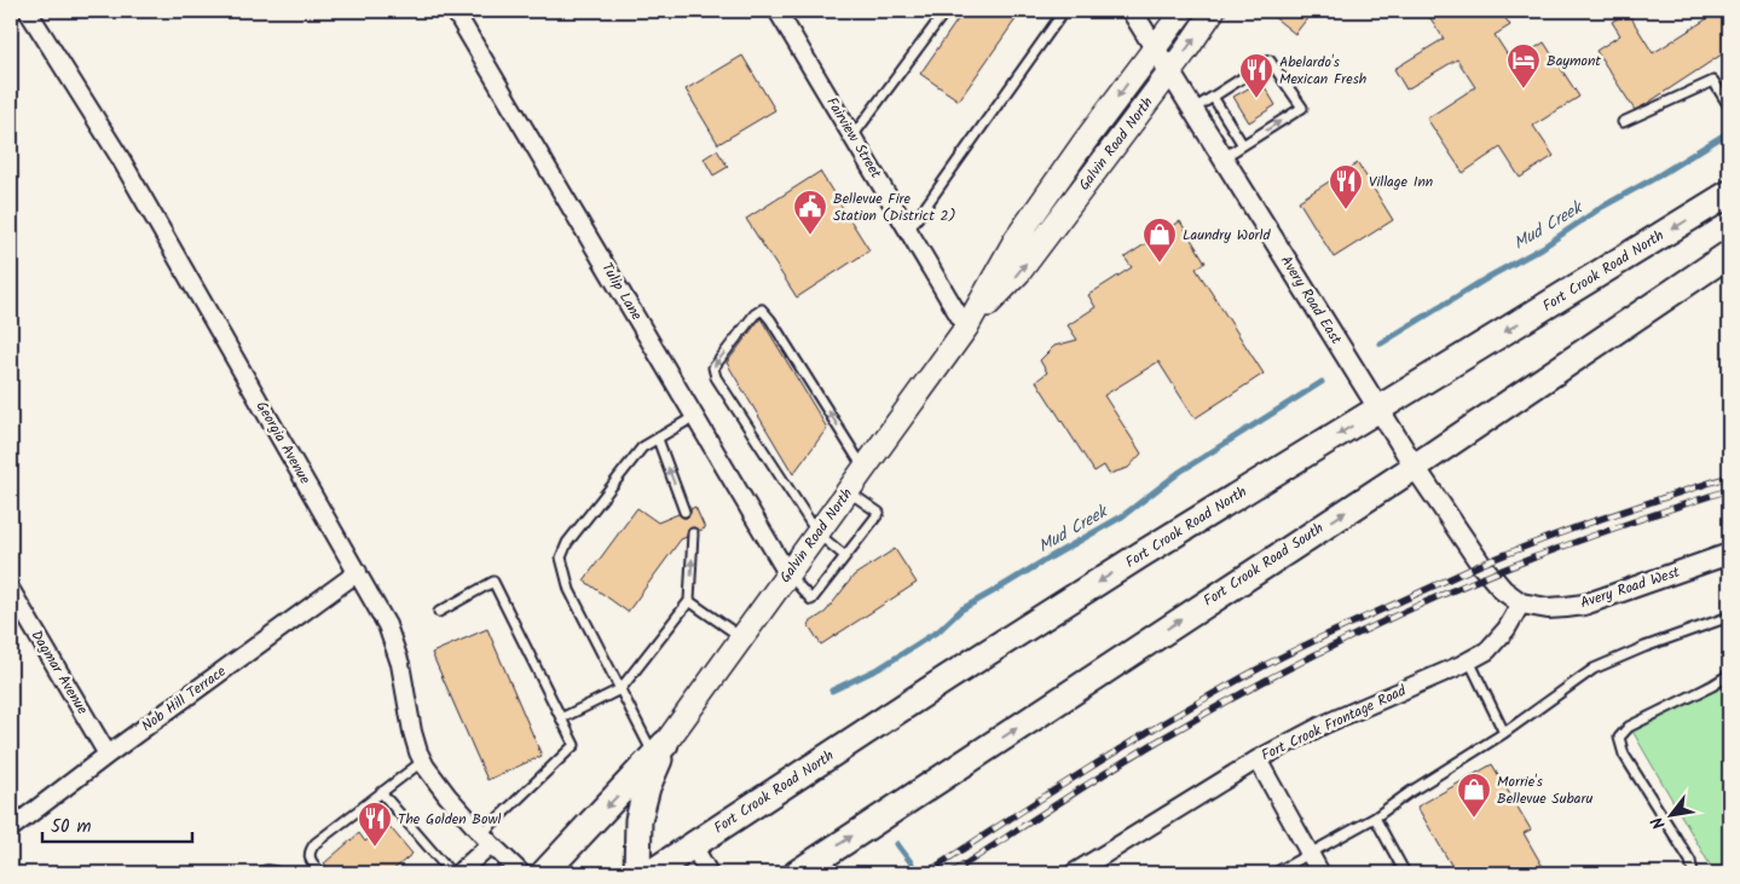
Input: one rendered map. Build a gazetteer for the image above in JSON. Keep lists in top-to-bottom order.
{
  "streets": {
    "main road": ["Galvin Road North", "Fort Crook Road North", "Fort Crook Road South"],
    "street": [
      "Fairview Street",
      "Tulip Lane",
      "Avery Road East",
      "Georgia Avenue",
      "Avery Road West",
      "Dagmar Avenue",
      "Nob Hill Terrace",
      "Fort Crook Frontage Road"
    ]
  },
  "crossings": [
    ["Fairview Street", "Galvin Road North"],
    ["Galvin Road North", "Tulip Lane"],
    ["Galvin Road North", "Avery Road East"],
    ["Fort Crook Road North", "Avery Road East"],
    ["Avery Road East", "Fort Crook Road South"],
    ["Georgia Avenue", "Nob Hill Terrace"],
    ["Avery Road West", "Fort Crook Frontage Road"],
    ["Dagmar Avenue", "Nob Hill Terrace"]
  ],
  "one_way": ["Fort Crook Road North", "Fort Crook Road South"],
  "water": ["Mud Creek"],
  "places": {
    "hotel": ["Baymont"],
    "restaurant": ["Abelardo's Mexican Fresh", "Village Inn", "The Golden Bowl"],
    "public building": ["Bellevue Fire Station (District 2)"],
    "shop": ["Laundry World", "Morrie's Bellevue Subaru"]
  },
  "scale_bar": "50 m",
  "north": "bottom left"
}
